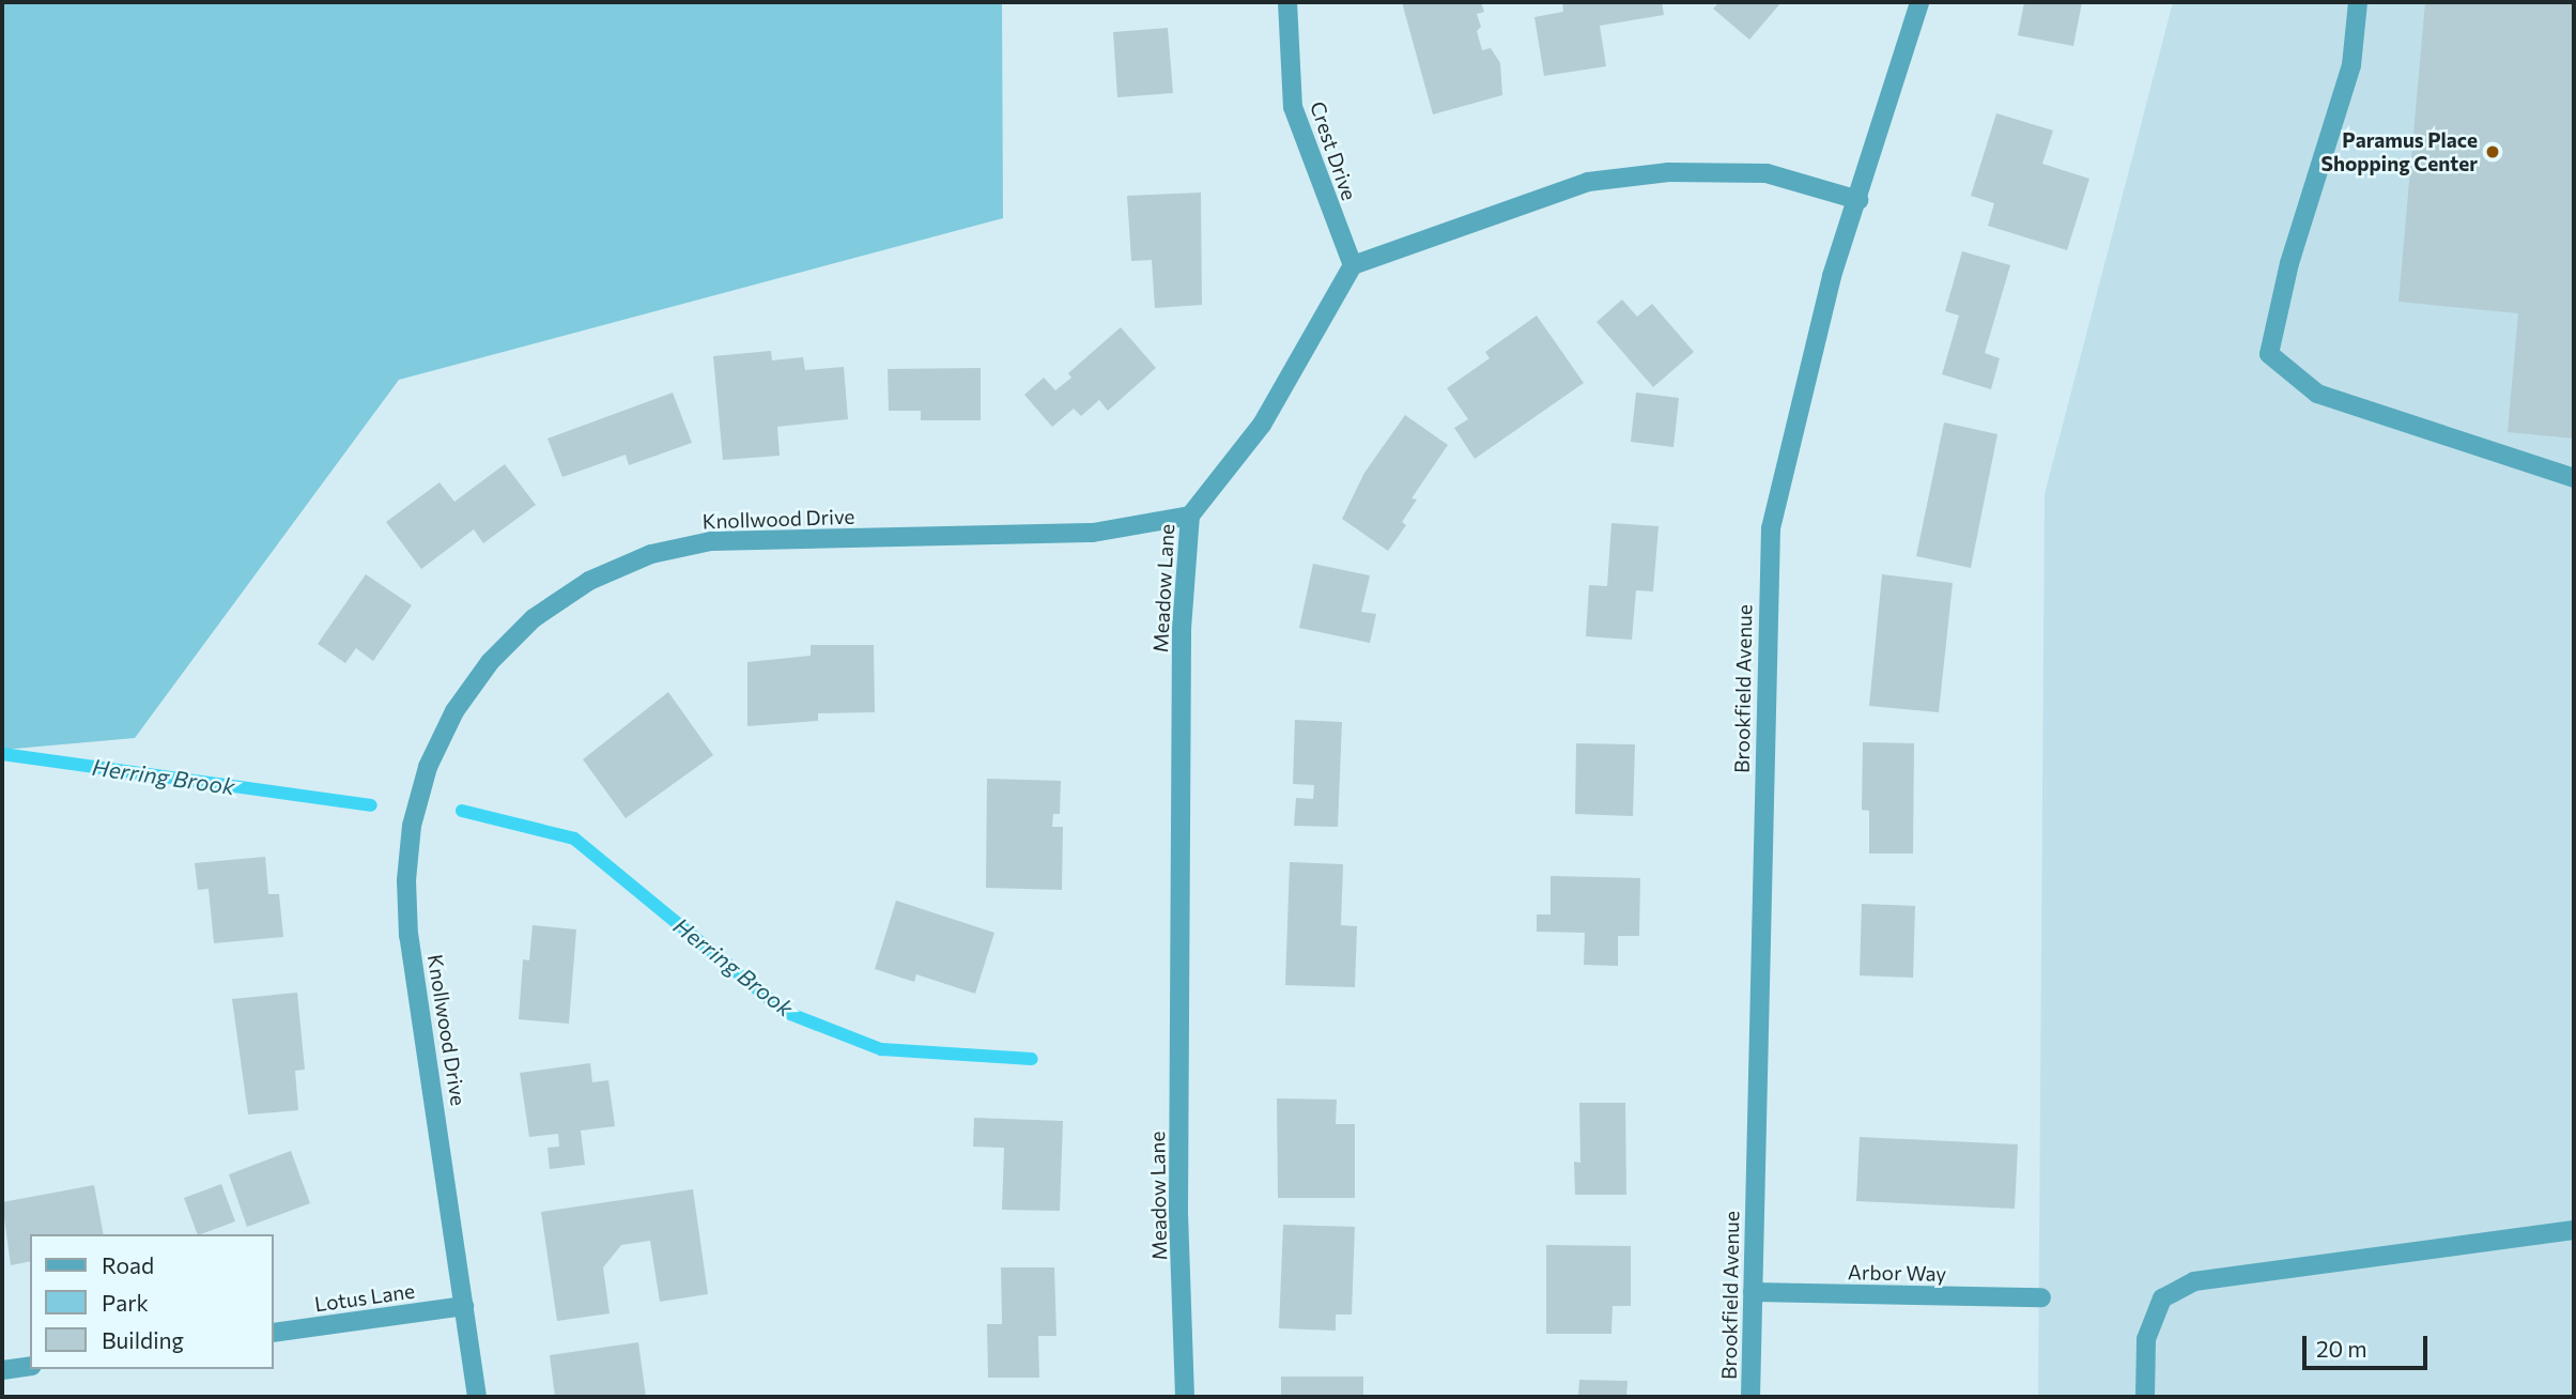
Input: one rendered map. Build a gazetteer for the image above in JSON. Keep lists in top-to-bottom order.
{
  "streets": {
    "street": [
      "Crest Drive",
      "Knollwood Drive",
      "Meadow Lane",
      "Brookfield Avenue",
      "Arbor Way",
      "Lotus Lane"
    ]
  },
  "crossings": [
    ["Crest Drive", "Meadow Lane"],
    ["Knollwood Drive", "Meadow Lane"],
    ["Knollwood Drive", "Lotus Lane"],
    ["Brookfield Avenue", "Arbor Way"]
  ],
  "water": ["Herring Brook"],
  "places": ["Paramus Place Shopping Center"],
  "legend": ["Road", "Park", "Building"],
  "scale_bar": "20 m"
}
